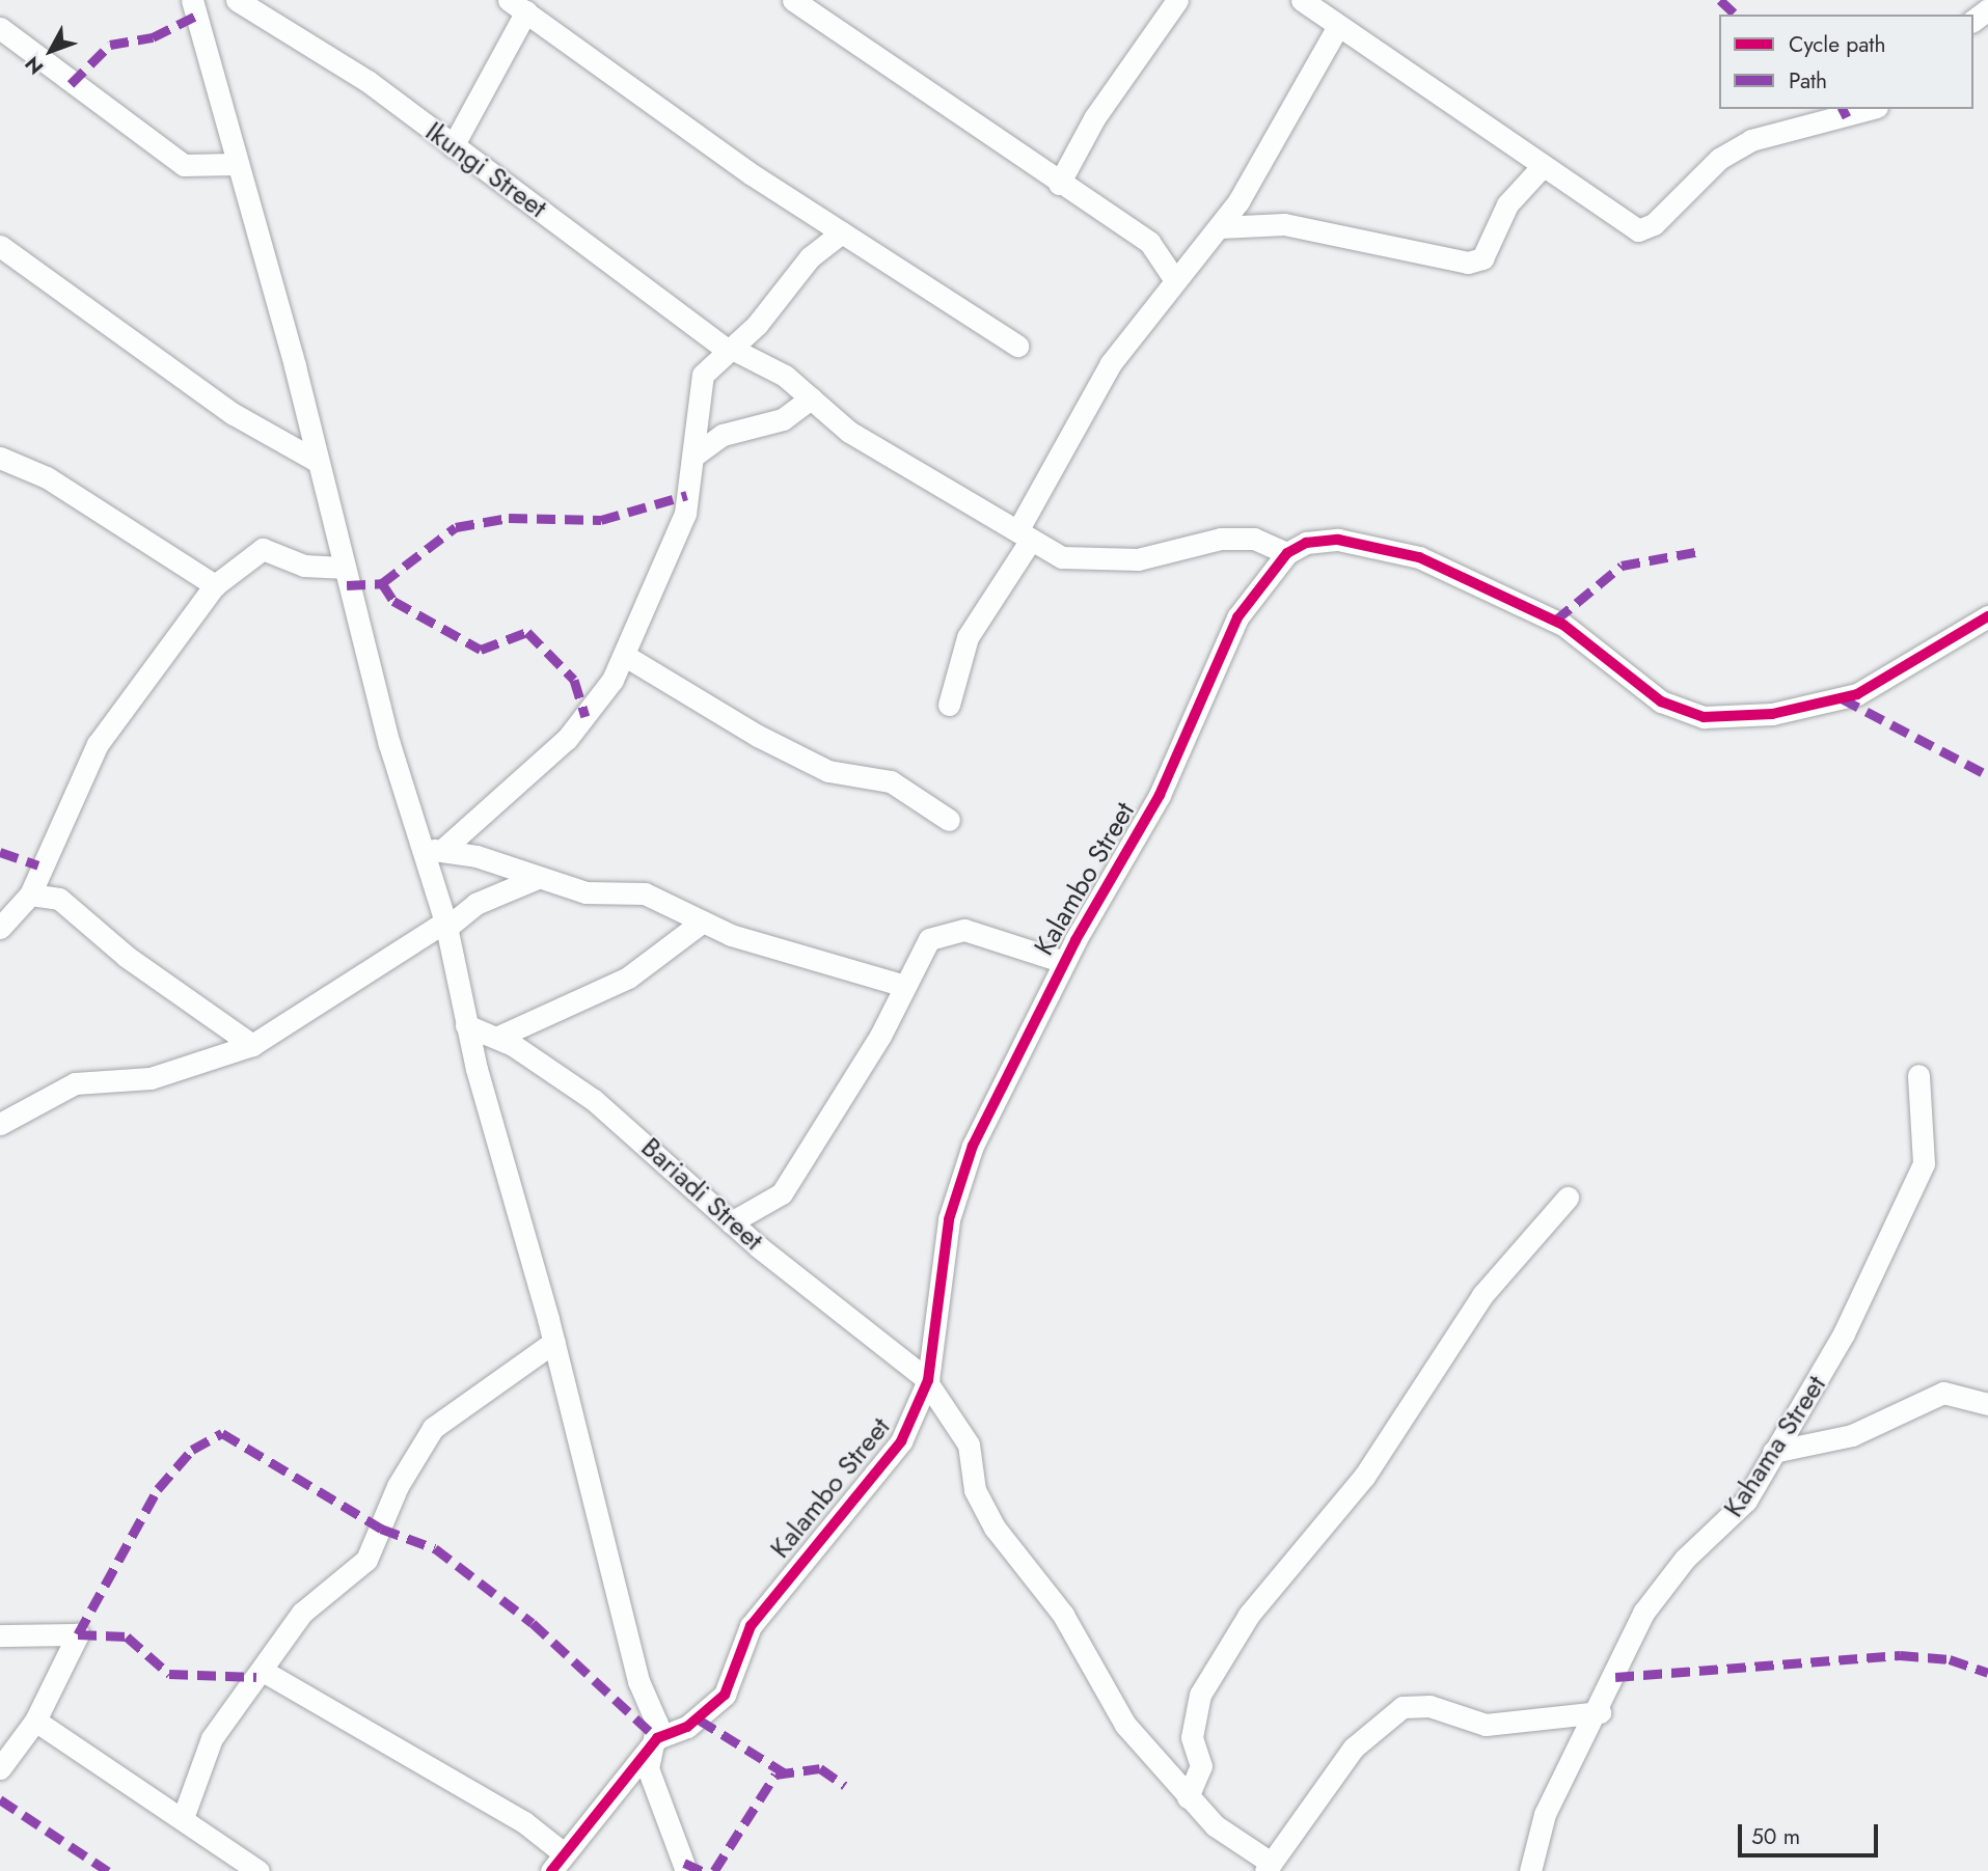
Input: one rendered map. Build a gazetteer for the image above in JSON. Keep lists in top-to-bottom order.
{
  "streets": {
    "street": [
      "Ikungi Street",
      "Kalambo Street",
      "Bariadi Street",
      "Kahama Street"
    ]
  },
  "crossings": [
    ["Ikungi Street", "Kalambo Street"],
    ["Kalambo Street", "Bariadi Street"]
  ],
  "legend": ["Cycle path", "Path"],
  "scale_bar": "50 m",
  "north": "bottom left"
}
